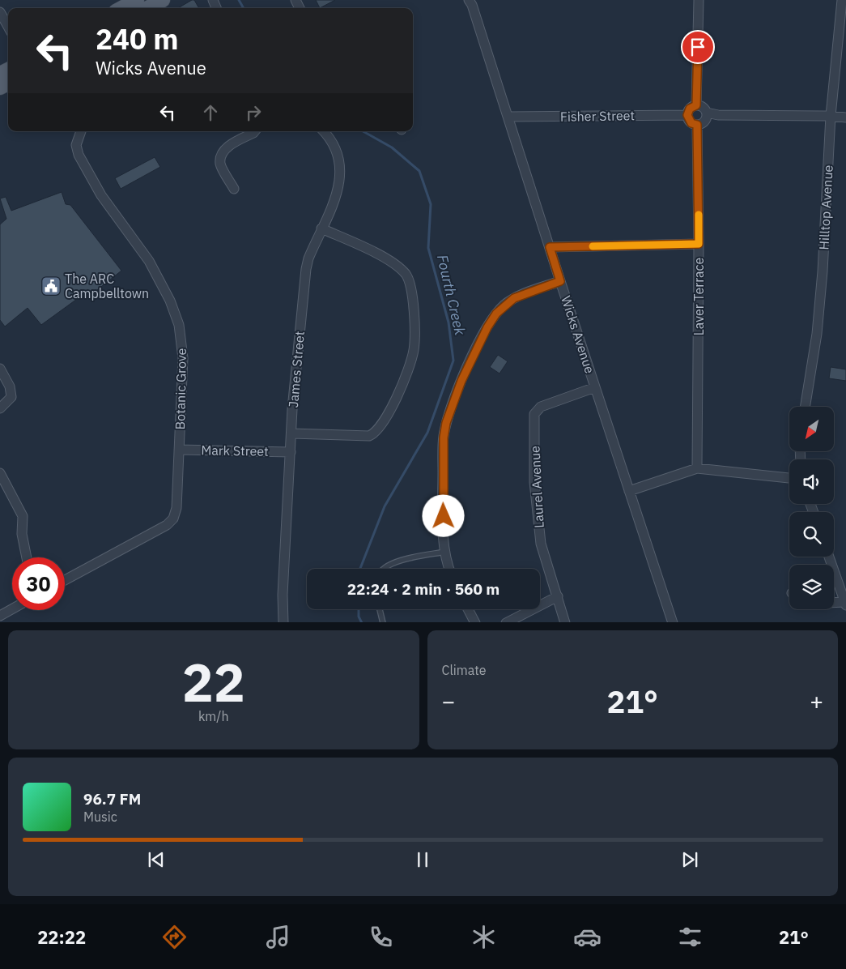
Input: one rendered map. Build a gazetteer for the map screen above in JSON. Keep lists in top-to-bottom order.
{
  "streets": {
    "street": [
      "Fisher Street",
      "Hilltop Avenue",
      "Laver Terrace",
      "Wicks Avenue",
      "James Street",
      "Botanic Grove",
      "Mark Street",
      "Laurel Avenue"
    ]
  },
  "crossings": [
    ["Fisher Street", "Laver Terrace"],
    ["Fisher Street", "Wicks Avenue"],
    ["Wicks Avenue", "Laurel Avenue"],
    ["James Street", "Mark Street"],
    ["Botanic Grove", "Mark Street"]
  ],
  "water": ["Fourth Creek"],
  "places": {
    "public building": ["The ARC Campbelltown"]
  },
  "north": "bottom left",
  "page": {
    "turn": ["240 m", "Wicks Avenue"],
    "limit": "30",
    "trip": "22:24 · 2 min · 560 m",
    "tile": [
      ["22", "km/h"],
      "Climate"
    ],
    "heat": ["−", "21°", "+"],
    "song": ["96.7 FM", "Music"],
    "tabs": ["22:22", "21°"]
  }
}
